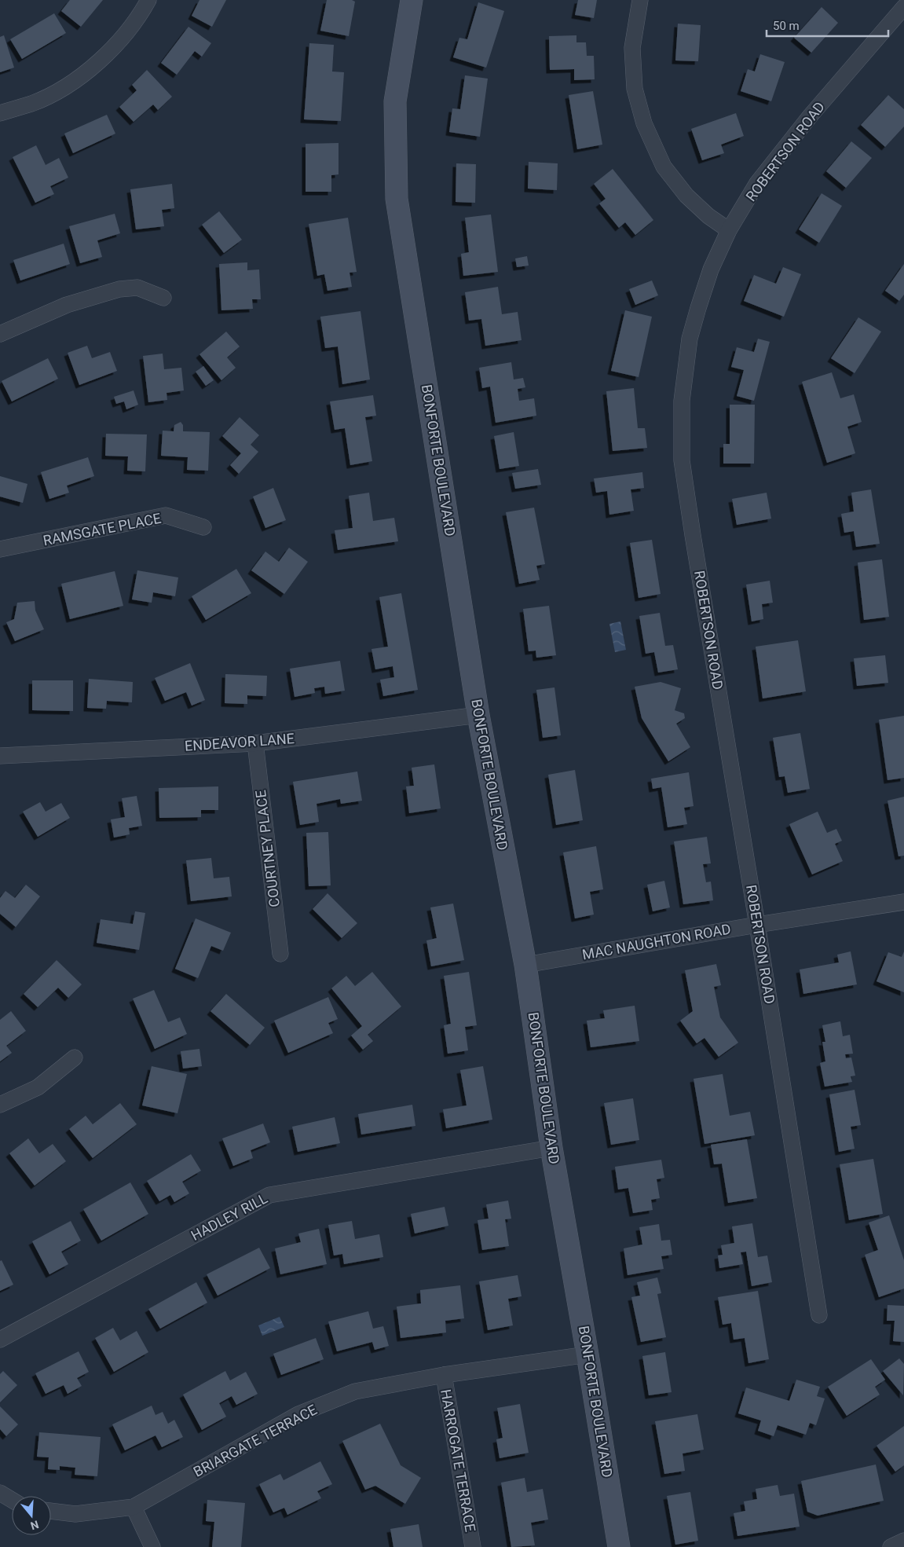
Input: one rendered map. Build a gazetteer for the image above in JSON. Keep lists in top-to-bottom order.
{
  "streets": {
    "main road": ["BONFORTE BOULEVARD"],
    "street": [
      "ROBERTSON ROAD",
      "RAMSGATE PLACE",
      "ENDEAVOR LANE",
      "COURTNEY PLACE",
      "MAC NAUGHTON ROAD",
      "HADLEY RILL",
      "BRIARGATE TERRACE",
      "HARROGATE TERRACE"
    ]
  },
  "crossings": [
    ["ROBERTSON ROAD", "MAC NAUGHTON ROAD"],
    ["BONFORTE BOULEVARD", "ENDEAVOR LANE"],
    ["BONFORTE BOULEVARD", "MAC NAUGHTON ROAD"],
    ["BONFORTE BOULEVARD", "HADLEY RILL"],
    ["BONFORTE BOULEVARD", "BRIARGATE TERRACE"],
    ["ENDEAVOR LANE", "COURTNEY PLACE"],
    ["BRIARGATE TERRACE", "HARROGATE TERRACE"]
  ],
  "scale_bar": "50 m",
  "north": "bottom"
}
